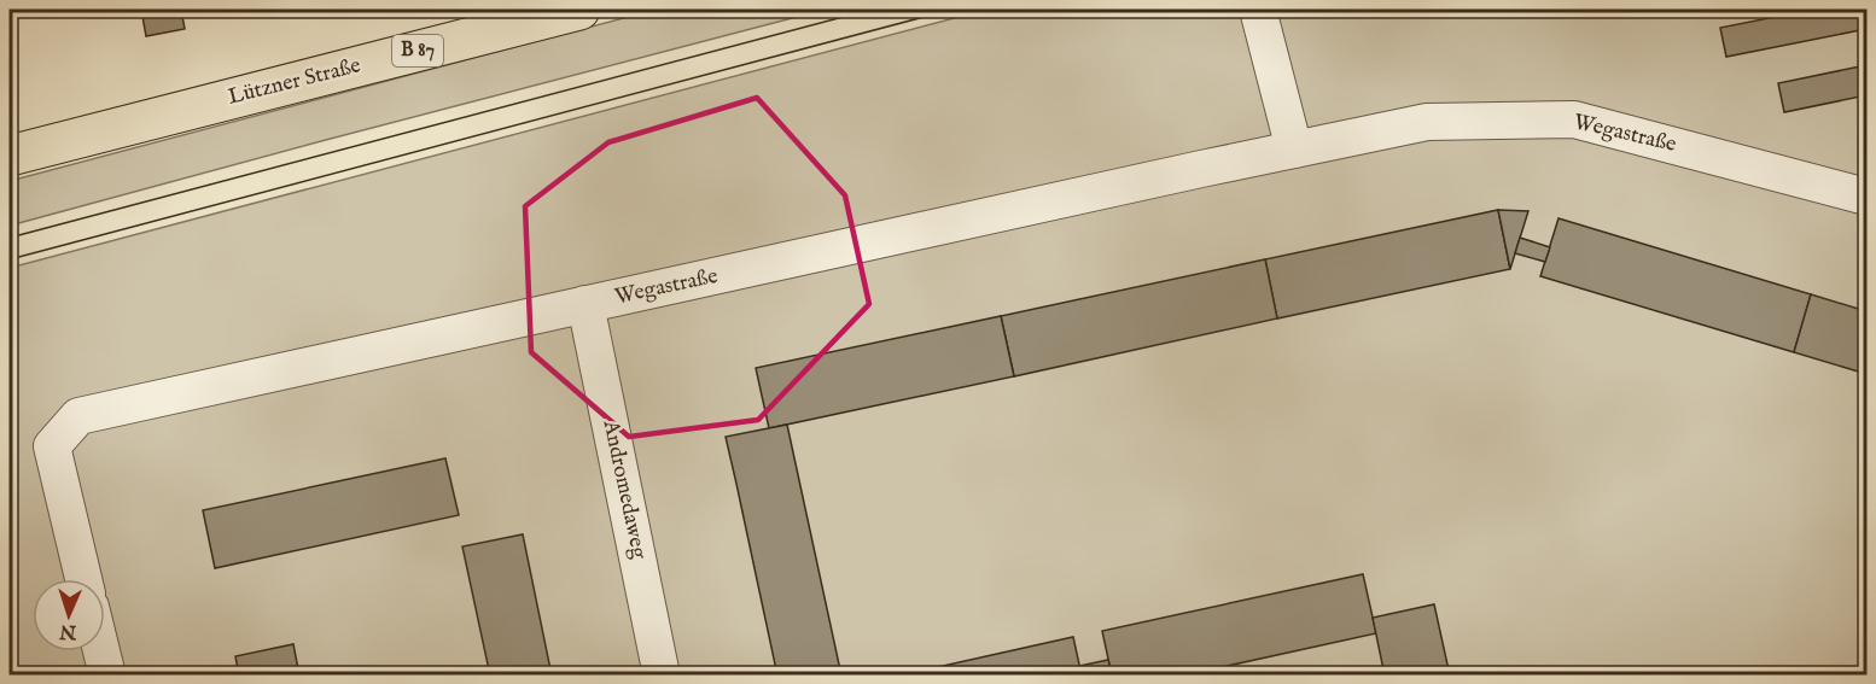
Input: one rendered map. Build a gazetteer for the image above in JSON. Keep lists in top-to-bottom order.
{
  "streets": {
    "main road": ["B 87", "Lützner Straße"],
    "street": ["Wegastraße", "Andromedaweg"]
  },
  "crossings": [
    ["Wegastraße", "Andromedaweg"]
  ],
  "north": "bottom"
}
